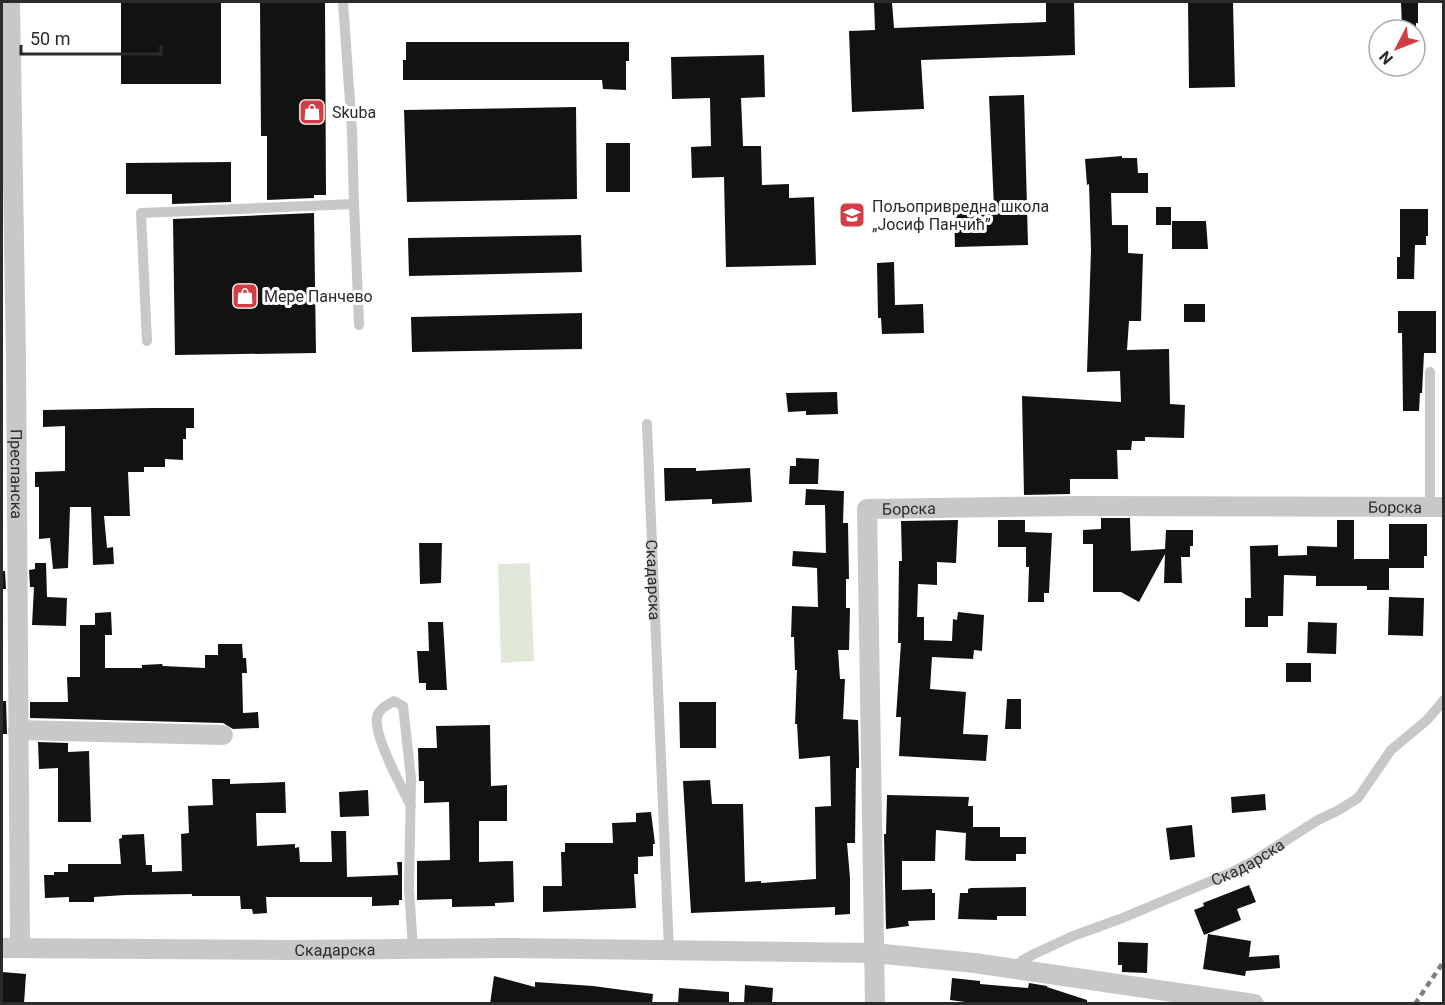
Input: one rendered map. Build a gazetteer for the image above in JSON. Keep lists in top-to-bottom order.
{
  "streets": {
    "street": ["Преспанска", "Борска", "Скадарска"]
  },
  "crossings": [
    ["Преспанска", "Скадарска"],
    ["Борска", "Скадарска"]
  ],
  "places": {
    "shop": ["Skuba", "Мере Панчево"],
    "school or university": ["Пољопривредна школа „Јосиф Панчић”"]
  },
  "scale_bar": "50 m",
  "north": "bottom left"
}
